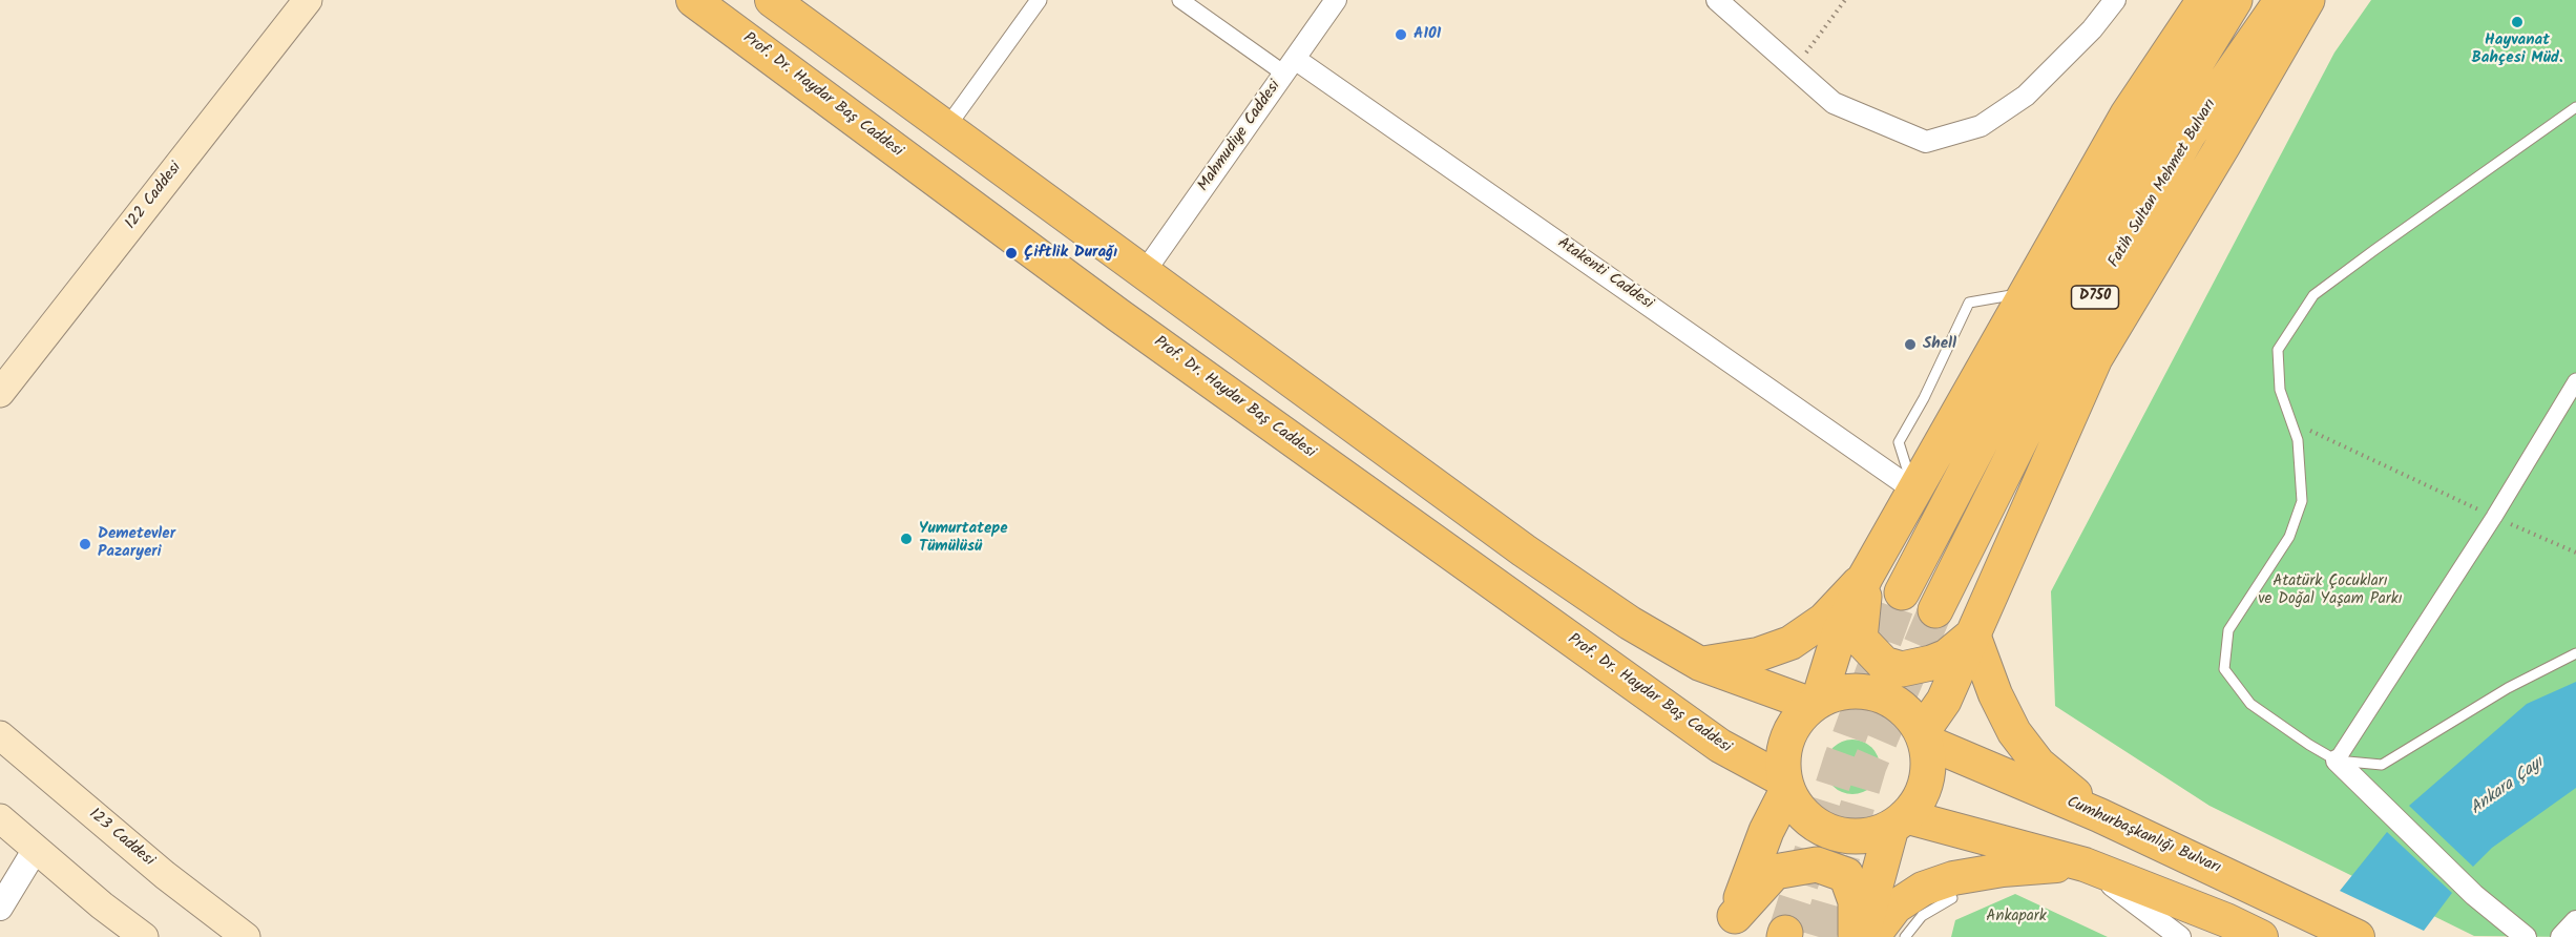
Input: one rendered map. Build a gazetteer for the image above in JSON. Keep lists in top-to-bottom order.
{
  "streets": {
    "highway": ["Fatih Sultan Mehmet Bulvarı", "D750"],
    "main road": [
      "Prof. Dr. Haydar Baş Caddesi",
      "122 Caddesi",
      "Cumhurbaşkanlığı Bulvarı",
      "123 Caddesi"
    ],
    "street": ["Mahmudiye Caddesi", "Atakenti Caddesi"]
  },
  "crossings": [
    ["Prof. Dr. Haydar Baş Caddesi", "Cumhurbaşkanlığı Bulvarı"],
    ["Mahmudiye Caddesi", "Atakenti Caddesi"]
  ],
  "water": ["Ankara Çayı"],
  "parks": ["Atatürk Çocukları ve Doğal Yaşam Parkı", "Ankapark"],
  "places": [
    "Hayvanat Bahçesi Müd.",
    "A101",
    "Çiftlik Durağı",
    "Shell",
    "Yumurtatepe Tümülüsü",
    "Demetevler Pazaryeri"
  ]
}
